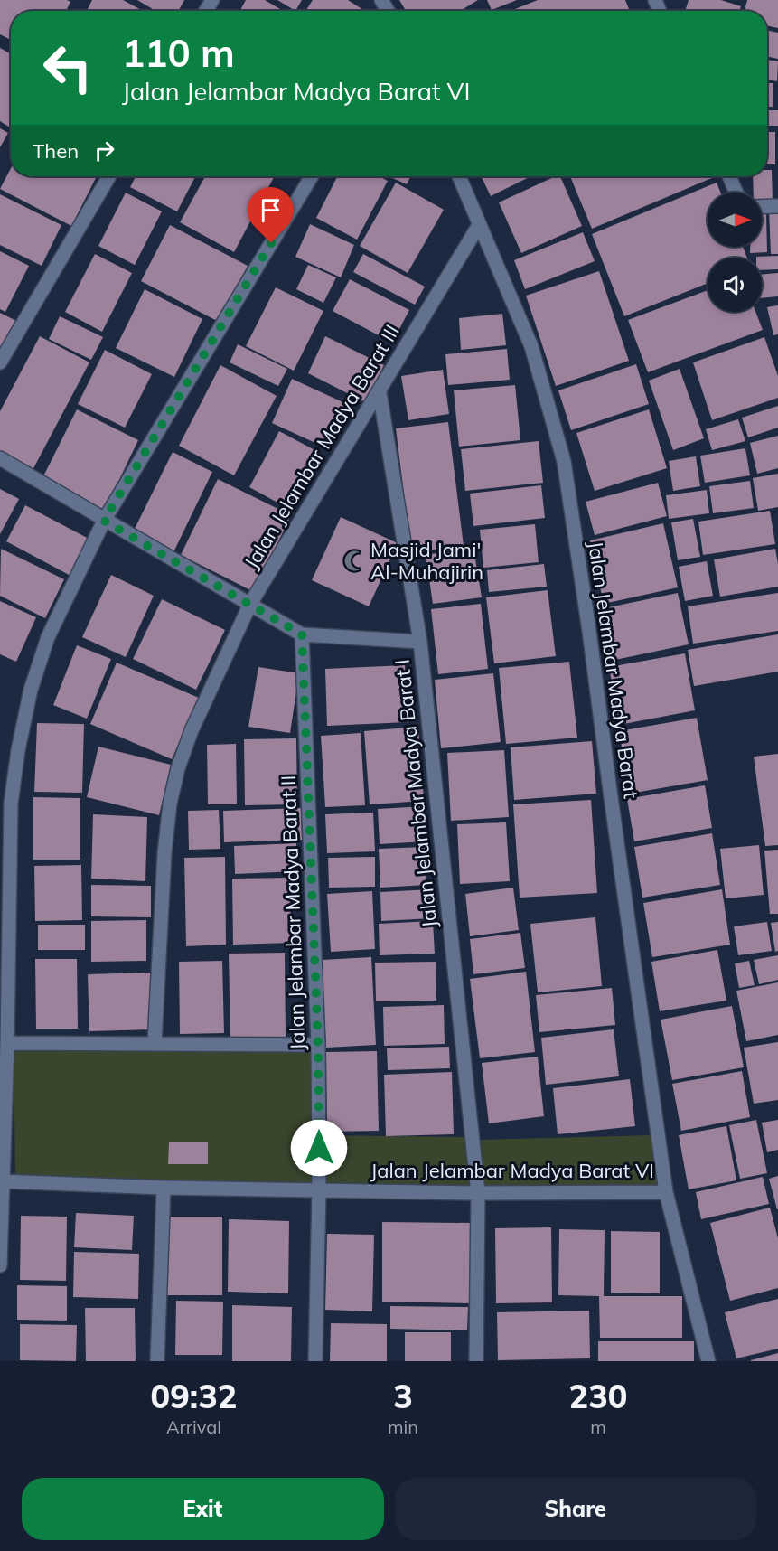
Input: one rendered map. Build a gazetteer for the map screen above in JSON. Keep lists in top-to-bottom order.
{
  "streets": {
    "street": [
      "Jalan Jelambar Madya Barat III",
      "Jalan Jelambar Madya Barat",
      "Jalan Jelambar Madya Barat I",
      "Jalan Jelambar Madya Barat II",
      "Jalan Jelambar Madya Barat VI"
    ]
  },
  "crossings": [
    ["Jalan Jelambar Madya Barat III", "Jalan Jelambar Madya Barat"],
    ["Jalan Jelambar Madya Barat III", "Jalan Jelambar Madya Barat I"],
    ["Jalan Jelambar Madya Barat", "Jalan Jelambar Madya Barat VI"],
    ["Jalan Jelambar Madya Barat I", "Jalan Jelambar Madya Barat VI"],
    ["Jalan Jelambar Madya Barat II", "Jalan Jelambar Madya Barat VI"]
  ],
  "places": {
    "mosque": ["Masjid Jami' Al-Muhajirin"]
  },
  "north": "right",
  "page": {
    "turn": ["110 m", "Jalan Jelambar Madya Barat VI"],
    "then": "Then",
    "eta": [
      "09:32",
      "Arrival",
      "3",
      "min",
      "230",
      "m"
    ],
    "buttons": ["Exit", "Share"]
  }
}
